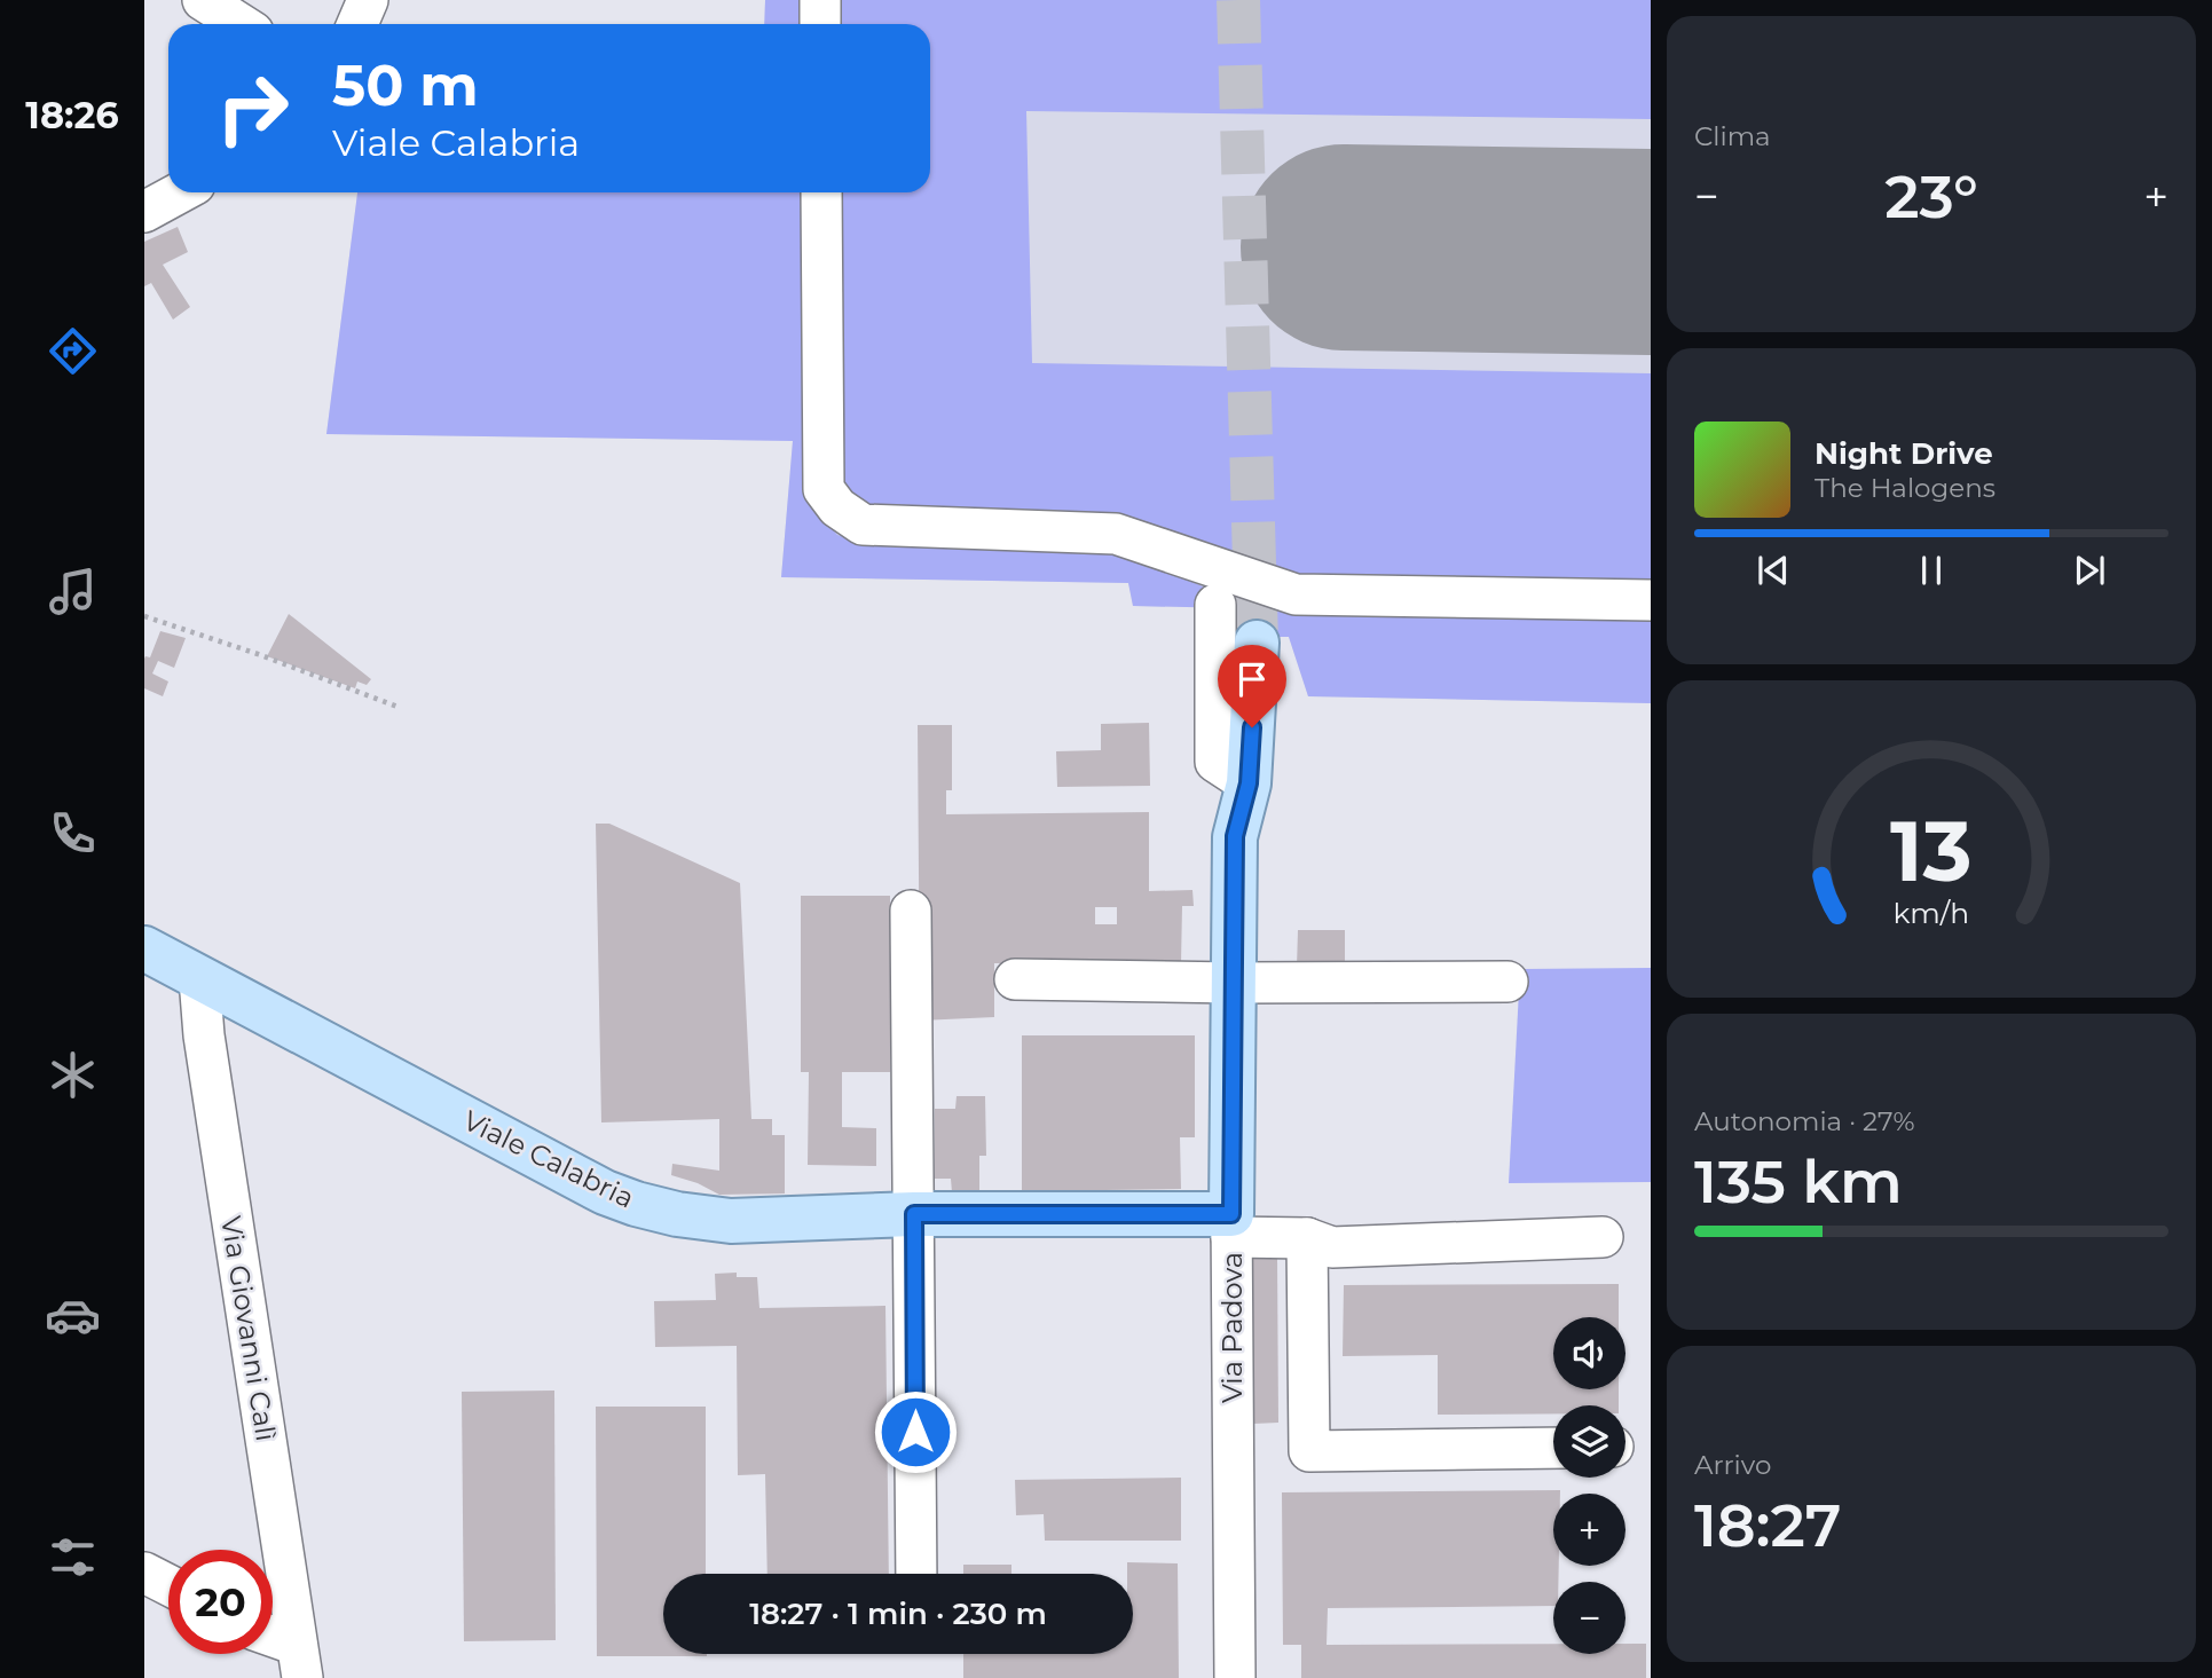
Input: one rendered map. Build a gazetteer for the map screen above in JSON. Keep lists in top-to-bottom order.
{
  "streets": {
    "main road": ["Viale Calabria", "Via Padova"],
    "street": ["Via Giovanni Calì"]
  },
  "crossings": [
    ["Viale Calabria", "Via Padova"],
    ["Viale Calabria", "Via Giovanni Calì"]
  ],
  "page": {
    "tabs": "18:26",
    "tile": [
      "Clima",
      ["Autonomia · 27%", "135 km"],
      ["Arrivo", "18:27"]
    ],
    "turn": ["50 m", "Viale Calabria"],
    "heat": ["−", "23°", "+"],
    "song": ["Night Drive", "The Halogens"],
    "map_buttons": ["+", "−"],
    "limit": "20",
    "trip": "18:27 · 1 min · 230 m",
    "gauge": ["13", "km/h"]
  }
}
